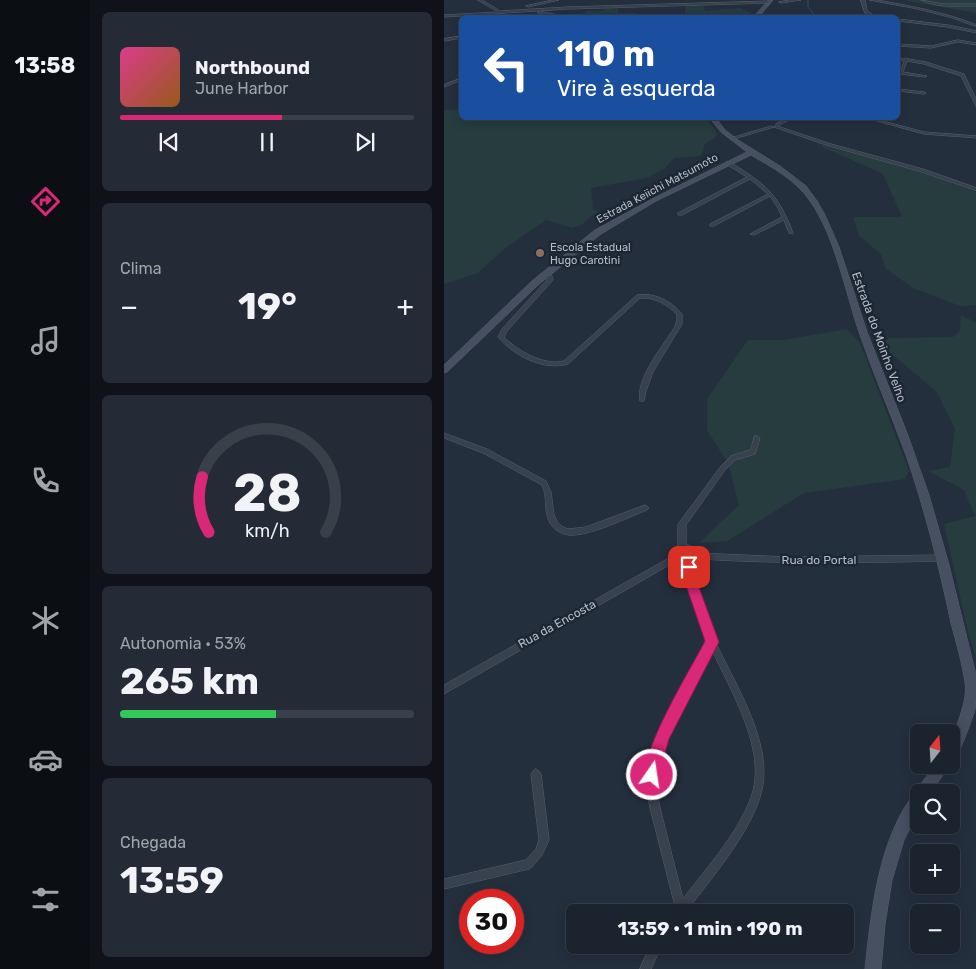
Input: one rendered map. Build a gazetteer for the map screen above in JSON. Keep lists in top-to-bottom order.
{
  "streets": {
    "street": [
      "Estrada Keiichi Matsumoto",
      "Estrada do Moinho Velho",
      "Rua do Portal",
      "Rua da Encosta"
    ]
  },
  "crossings": [
    ["Estrada Keiichi Matsumoto", "Estrada do Moinho Velho"],
    ["Estrada do Moinho Velho", "Rua do Portal"],
    ["Rua do Portal", "Rua da Encosta"]
  ],
  "places": ["Escola Estadual Hugo Carotini"],
  "north": "top",
  "page": {
    "tabs": "13:58",
    "turn": ["110 m", "Vire à esquerda"],
    "song": ["Northbound", "June Harbor"],
    "tile": [
      "Clima",
      ["Autonomia · 53%", "265 km"],
      ["Chegada", "13:59"]
    ],
    "heat": ["−", "19°", "+"],
    "map_buttons": ["+", "−"],
    "limit": "30",
    "trip": "13:59 · 1 min · 190 m",
    "gauge": ["28", "km/h"]
  }
}
